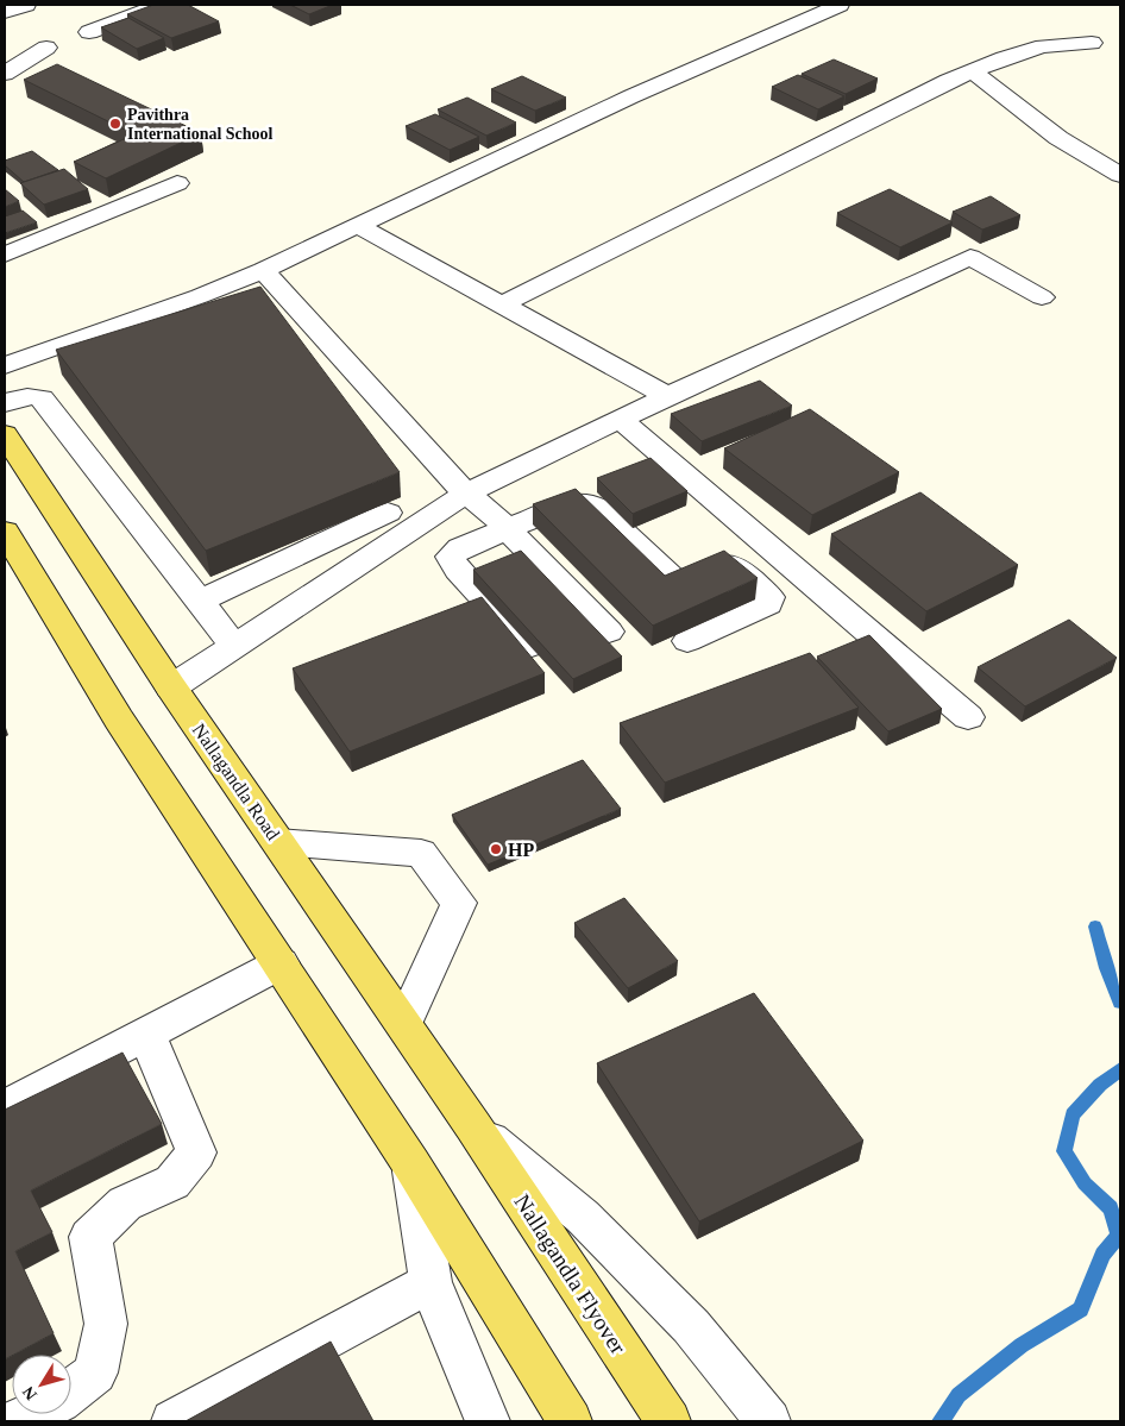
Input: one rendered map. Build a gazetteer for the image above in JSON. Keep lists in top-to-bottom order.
{
  "streets": {
    "main road": ["Nallagandla Road", "Nallagandla Flyover"]
  },
  "crossings": [
    ["Nallagandla Road", "Nallagandla Flyover"]
  ],
  "places": ["Pavithra International School", "HP"],
  "north": "bottom left"
}
